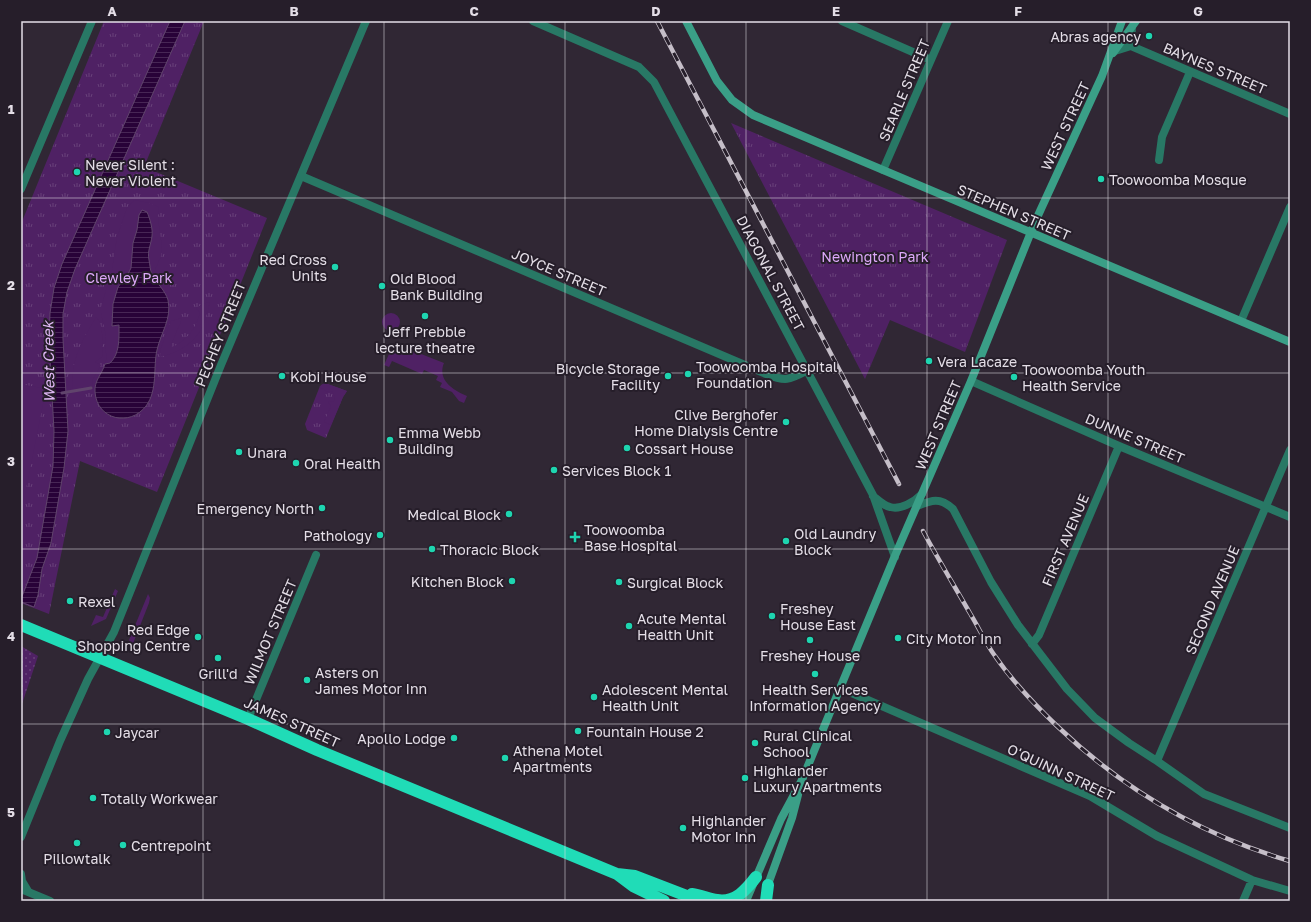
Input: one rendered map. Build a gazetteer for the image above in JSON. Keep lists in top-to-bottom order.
{
  "streets": {
    "highway": ["JAMES STREET"],
    "main road": ["WEST STREET", "STEPHEN STREET"],
    "street": [
      "BAYNES STREET",
      "SEARLE STREET",
      "JOYCE STREET",
      "DIAGONAL STREET",
      "PECHEY STREET",
      "DUNNE STREET",
      "FIRST AVENUE",
      "SECOND AVENUE",
      "WILMOT STREET",
      "O'QUINN STREET"
    ]
  },
  "crossings": [
    ["SEARLE STREET", "STEPHEN STREET"],
    ["WEST STREET", "STEPHEN STREET"],
    ["WEST STREET", "DIAGONAL STREET"],
    ["WEST STREET", "DUNNE STREET"],
    ["WEST STREET", "O'QUINN STREET"],
    ["JOYCE STREET", "DIAGONAL STREET"],
    ["JOYCE STREET", "PECHEY STREET"],
    ["PECHEY STREET", "JAMES STREET"],
    ["DUNNE STREET", "FIRST AVENUE"],
    ["DUNNE STREET", "SECOND AVENUE"],
    ["WILMOT STREET", "JAMES STREET"]
  ],
  "water": ["West Creek"],
  "parks": ["Newington Park", "Clewley Park"],
  "places": {
    "other": [
      "Abras agency",
      "Never Silent : Never Violent",
      "Toowoomba Mosque",
      "Red Cross Units",
      "Old Blood Bank Building",
      "Jeff Prebble lecture theatre",
      "Vera Lacaze",
      "Toowoomba Hospital Foundation",
      "Kobi House",
      "Bicycle Storage Facility",
      "Toowoomba Youth Health Service",
      "Clive Berghofer Home Dialysis Centre",
      "Emma Webb Building",
      "Cossart House",
      "Unara",
      "Oral Health",
      "Services Block 1",
      "Emergency North",
      "Medical Block",
      "Pathology",
      "Old Laundry Block",
      "Thoracic Block",
      "Kitchen Block",
      "Surgical Block",
      "Rexel",
      "Freshey House East",
      "Acute Mental Health Unit",
      "Red Edge Shopping Centre",
      "City Motor Inn",
      "Freshey House",
      "Grill'd",
      "Health Services Information Agency",
      "Asters on James Motor Inn",
      "Adolescent Mental Health Unit",
      "Fountain House 2",
      "Jaycar",
      "Apollo Lodge",
      "Rural Clinical School",
      "Athena Motel Apartments",
      "Highlander Luxury Apartments",
      "Totally Workwear",
      "Highlander Motor Inn",
      "Pillowtalk",
      "Centrepoint"
    ],
    "health": ["Toowoomba Base Hospital"]
  },
  "grid": {
    "columns": [
      "A",
      "B",
      "C",
      "D",
      "E",
      "F",
      "G"
    ],
    "rows": [
      "1",
      "2",
      "3",
      "4",
      "5"
    ]
  }
}
